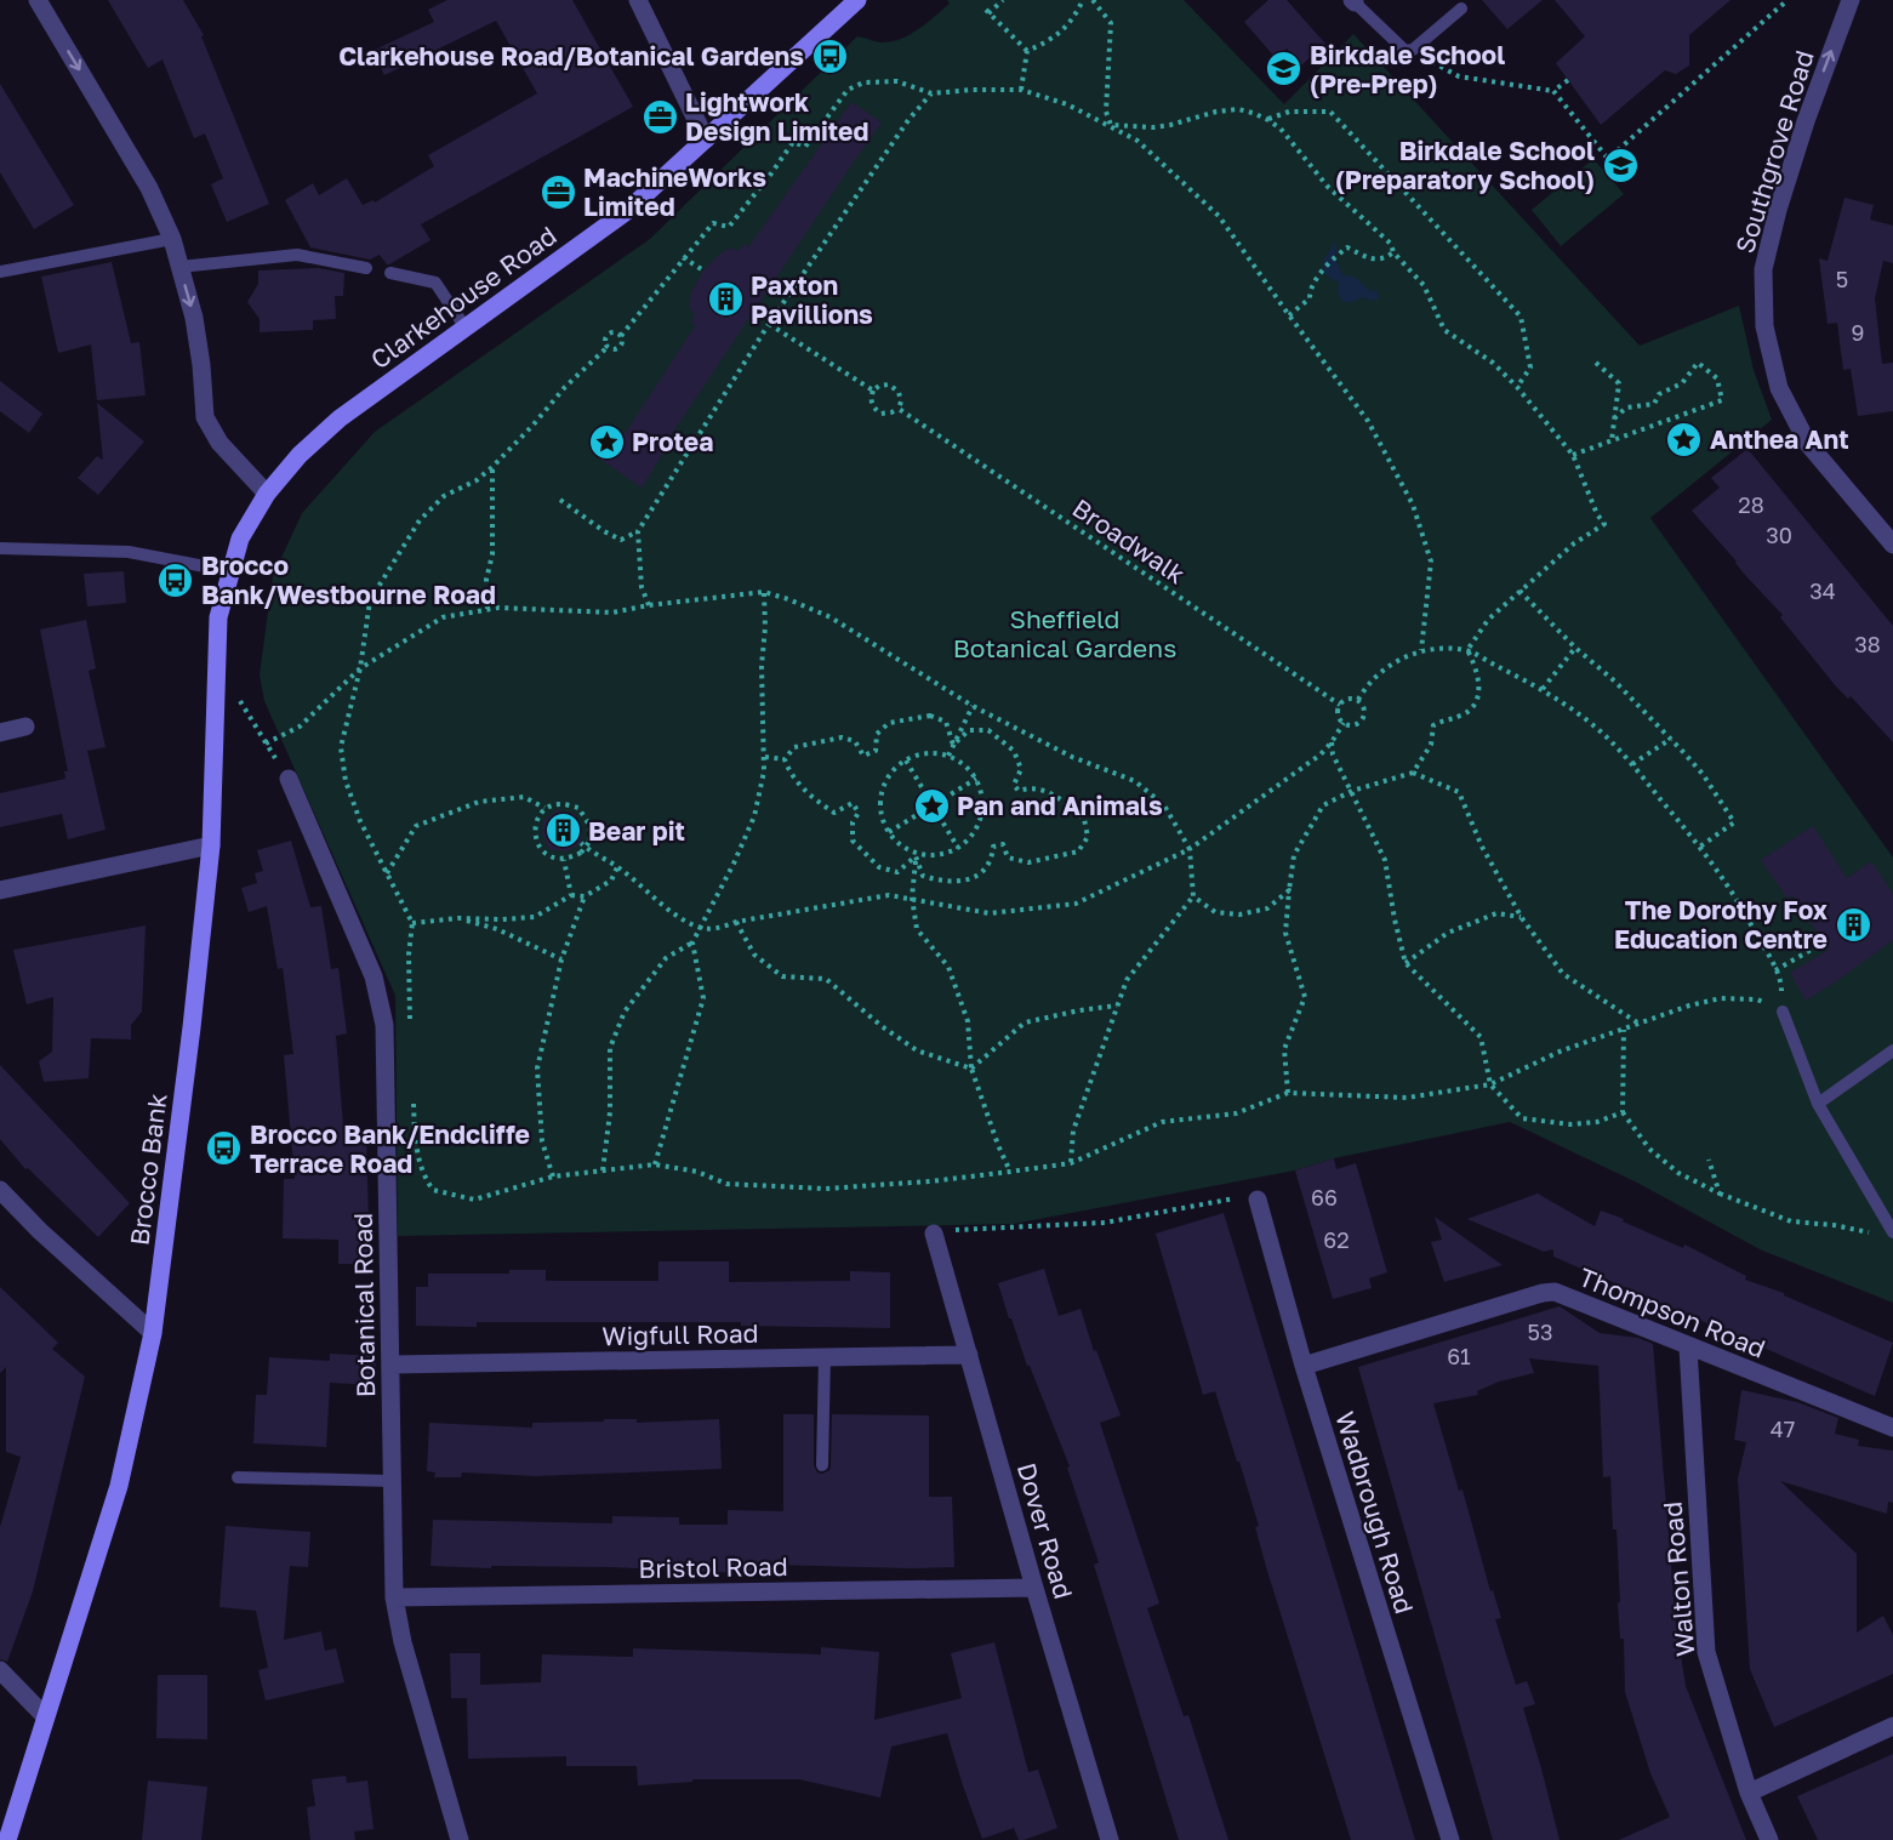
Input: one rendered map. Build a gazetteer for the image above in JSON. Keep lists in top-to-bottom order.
{
  "streets": {
    "main road": ["Clarkehouse Road", "Brocco Bank"],
    "street": [
      "Southgrove Road",
      "Botanical Road",
      "Thompson Road",
      "Wigfull Road",
      "Wadbrough Road",
      "Dover Road",
      "Bristol Road",
      "Walton Road"
    ],
    "path": ["Broadwalk"]
  },
  "crossings": [
    ["Clarkehouse Road", "Brocco Bank"],
    ["Botanical Road", "Wigfull Road"],
    ["Botanical Road", "Bristol Road"],
    ["Thompson Road", "Wadbrough Road"],
    ["Thompson Road", "Walton Road"],
    ["Wigfull Road", "Dover Road"],
    ["Dover Road", "Bristol Road"]
  ],
  "one_way": ["Southgrove Road"],
  "parks": ["Sheffield Botanical Gardens"],
  "places": {
    "bus stop": ["Clarkehouse Road/Botanical Gardens", "Brocco Bank/Westbourne Road", "Brocco Bank/Endcliffe Terrace Road"],
    "school or university": ["Birkdale School (Pre-Prep)", "Birkdale School (Preparatory School)"],
    "office": ["Lightwork Design Limited", "MachineWorks Limited"],
    "building": ["Paxton Pavillions", "Bear pit", "The Dorothy Fox Education Centre"],
    "place": ["Anthea Ant", "Protea", "Pan and Animals"]
  },
  "house_numbers": [
    "5",
    "9",
    "28",
    "30",
    "34",
    "38",
    "66",
    "62",
    "53",
    "61",
    "47"
  ]
}
